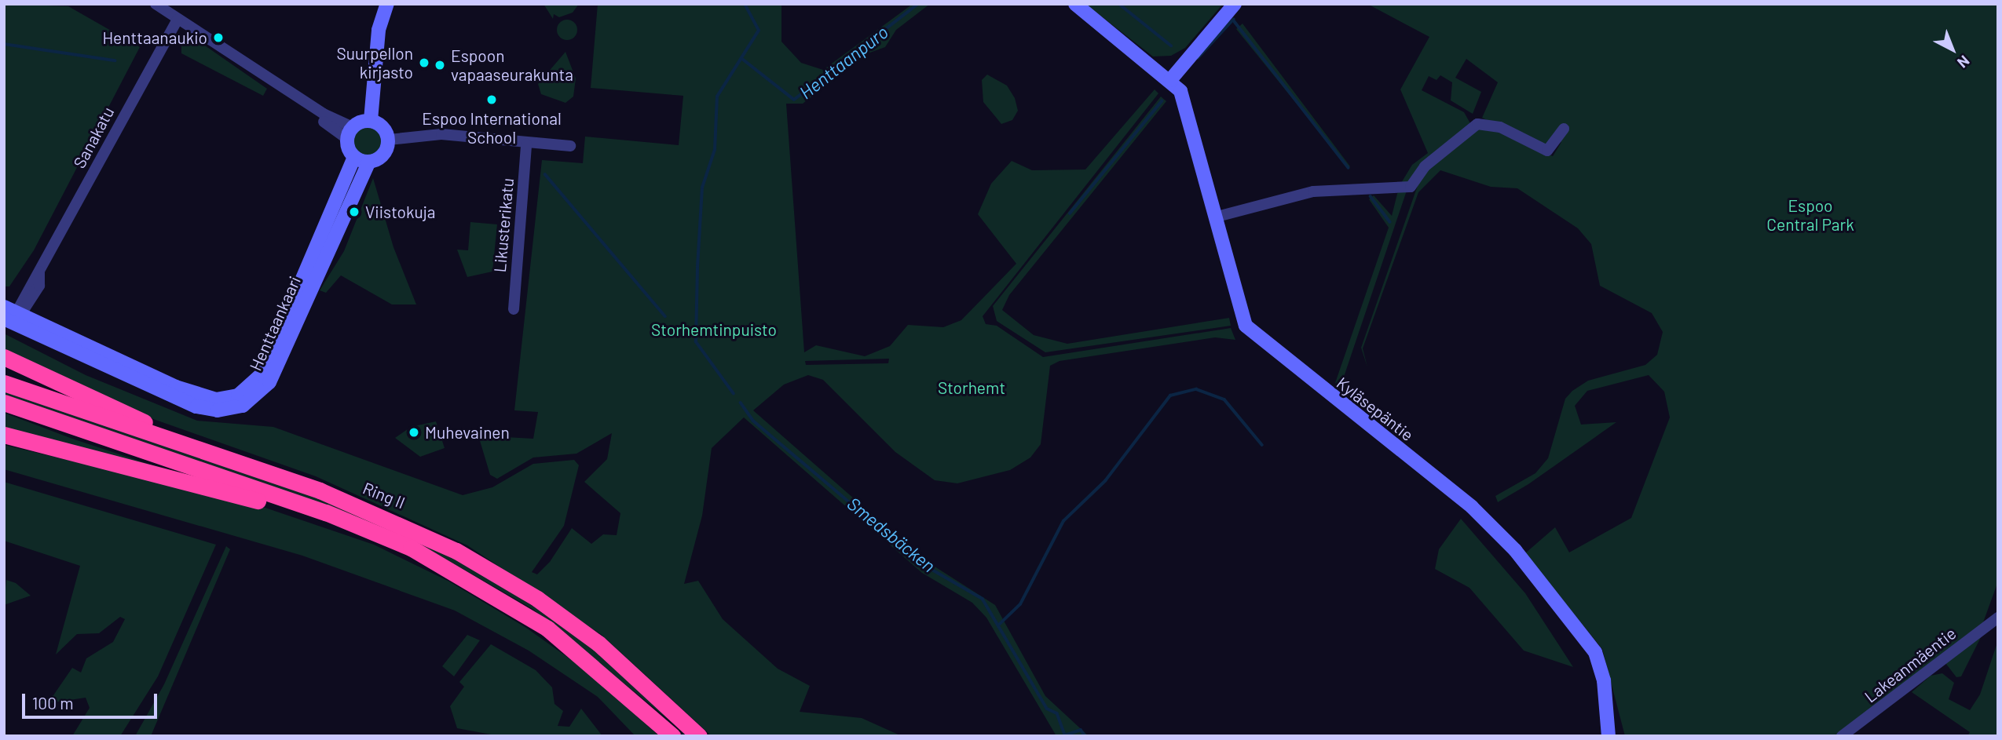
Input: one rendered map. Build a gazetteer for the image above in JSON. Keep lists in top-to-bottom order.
{
  "streets": {
    "highway": ["Ring II"],
    "main road": ["Henttaankaari", "Kyläsepäntie"],
    "street": ["Sanakatu", "Likusterikatu", "Lakeanmäentie"]
  },
  "crossings": [
    ["Sanakatu", "Henttaankaari"]
  ],
  "water": ["Henttaanpuro", "Smedsbäcken"],
  "parks": ["Espoo Central Park", "Storhemtinpuisto", "Storhemt"],
  "places": [
    "Henttaanaukio",
    "Suurpellon kirjasto",
    "Espoon vapaaseurakunta",
    "Espoo International School",
    "Viistokuja",
    "Muhevainen"
  ],
  "scale_bar": "100 m",
  "north": "bottom right"
}
